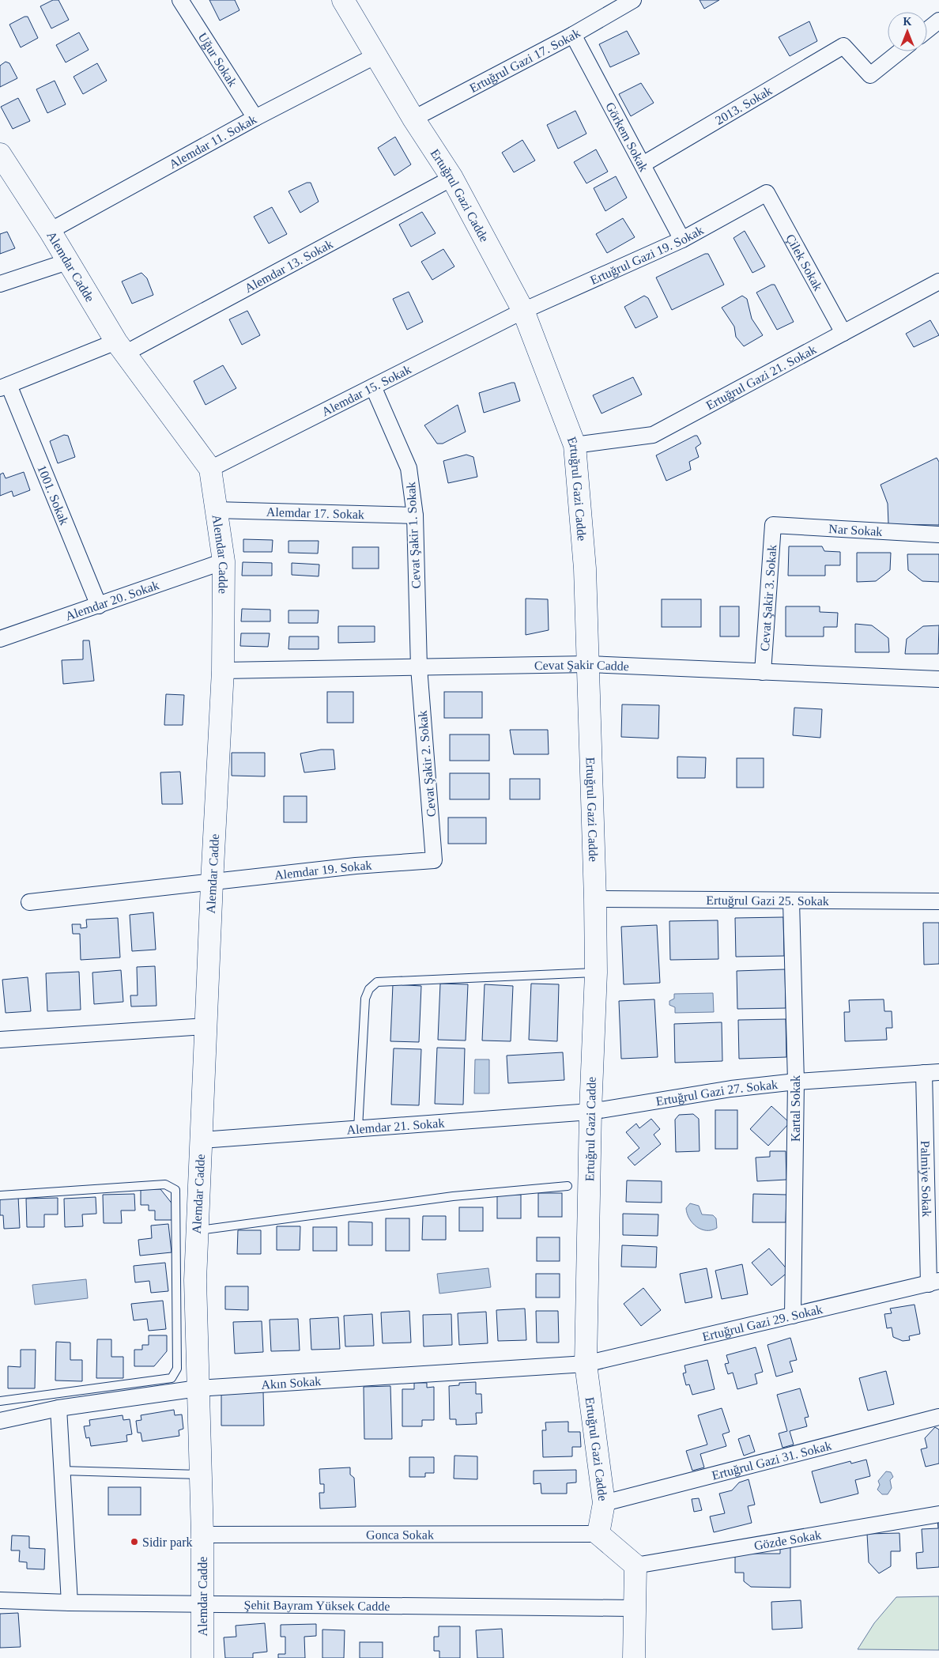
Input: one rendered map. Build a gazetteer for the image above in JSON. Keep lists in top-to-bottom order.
{
  "streets": {
    "street": [
      "Uğur Sokak",
      "Ertuğrul Gazi 17. Sokak",
      "2013. Sokak",
      "Görkem Sokak",
      "Alemdar 11. Sokak",
      "Ertuğrul Gazi Cadde",
      "Ertuğrul Gazi 19. Sokak",
      "Çilek Sokak",
      "Alemdar 13. Sokak",
      "Alemdar Cadde",
      "Ertuğrul Gazi 21. Sokak",
      "Alemdar 15. Sokak",
      "1001. Sokak",
      "Alemdar 17. Sokak",
      "Nar Sokak",
      "Cevat Şakir 1. Sokak",
      "Cevat Şakir 3. Sokak",
      "Alemdar 20. Sokak",
      "Cevat Şakir Cadde",
      "Cevat Şakir 2. Sokak",
      "Alemdar 19. Sokak",
      "Ertuğrul Gazi 25. Sokak",
      "Ertuğrul Gazi 27. Sokak",
      "Kartal Sokak",
      "Alemdar 21. Sokak",
      "Palmiye Sokak",
      "Ertuğrul Gazi 29. Sokak",
      "Akın Sokak",
      "Ertuğrul Gazi 31. Sokak",
      "Gonca Sokak",
      "Gözde Sokak",
      "Şehit Bayram Yüksek Cadde"
    ]
  },
  "crossings": [
    ["Uğur Sokak", "Alemdar 11. Sokak"],
    ["Ertuğrul Gazi 17. Sokak", "Görkem Sokak"],
    ["Ertuğrul Gazi 17. Sokak", "Ertuğrul Gazi Cadde"],
    ["2013. Sokak", "Görkem Sokak"],
    ["Görkem Sokak", "Ertuğrul Gazi 19. Sokak"],
    ["Alemdar 11. Sokak", "Ertuğrul Gazi Cadde"],
    ["Alemdar 11. Sokak", "Alemdar Cadde"],
    ["Ertuğrul Gazi Cadde", "Ertuğrul Gazi 19. Sokak"],
    ["Ertuğrul Gazi Cadde", "Alemdar 13. Sokak"],
    ["Ertuğrul Gazi Cadde", "Ertuğrul Gazi 21. Sokak"],
    ["Ertuğrul Gazi Cadde", "Alemdar 15. Sokak"],
    ["Ertuğrul Gazi Cadde", "Cevat Şakir Cadde"],
    ["Ertuğrul Gazi Cadde", "Ertuğrul Gazi 25. Sokak"],
    ["Ertuğrul Gazi Cadde", "Ertuğrul Gazi 27. Sokak"],
    ["Ertuğrul Gazi Cadde", "Alemdar 21. Sokak"],
    ["Ertuğrul Gazi Cadde", "Ertuğrul Gazi 29. Sokak"],
    ["Ertuğrul Gazi Cadde", "Akın Sokak"],
    ["Ertuğrul Gazi Cadde", "Ertuğrul Gazi 31. Sokak"],
    ["Ertuğrul Gazi Cadde", "Gonca Sokak"],
    ["Ertuğrul Gazi 19. Sokak", "Çilek Sokak"],
    ["Ertuğrul Gazi 19. Sokak", "Alemdar 15. Sokak"],
    ["Çilek Sokak", "Ertuğrul Gazi 21. Sokak"],
    ["Alemdar 13. Sokak", "Alemdar Cadde"],
    ["Alemdar 13. Sokak", "1001. Sokak"],
    ["Alemdar Cadde", "Alemdar 15. Sokak"],
    ["Alemdar Cadde", "Alemdar 17. Sokak"],
    ["Alemdar Cadde", "Alemdar 20. Sokak"],
    ["Alemdar Cadde", "Cevat Şakir Cadde"],
    ["Alemdar Cadde", "Alemdar 19. Sokak"],
    ["Alemdar Cadde", "Alemdar 21. Sokak"],
    ["Alemdar Cadde", "Akın Sokak"],
    ["Alemdar Cadde", "Gonca Sokak"],
    ["Alemdar Cadde", "Şehit Bayram Yüksek Cadde"],
    ["Alemdar 15. Sokak", "Cevat Şakir 1. Sokak"],
    ["1001. Sokak", "Alemdar 20. Sokak"],
    ["Alemdar 17. Sokak", "Cevat Şakir 1. Sokak"],
    ["Nar Sokak", "Cevat Şakir 3. Sokak"],
    ["Cevat Şakir 1. Sokak", "Cevat Şakir Cadde"],
    ["Cevat Şakir 1. Sokak", "Cevat Şakir 2. Sokak"],
    ["Cevat Şakir 3. Sokak", "Cevat Şakir Cadde"],
    ["Cevat Şakir Cadde", "Cevat Şakir 2. Sokak"],
    ["Cevat Şakir 2. Sokak", "Alemdar 19. Sokak"],
    ["Ertuğrul Gazi 25. Sokak", "Kartal Sokak"],
    ["Ertuğrul Gazi 27. Sokak", "Kartal Sokak"],
    ["Ertuğrul Gazi 27. Sokak", "Alemdar 21. Sokak"],
    ["Ertuğrul Gazi 27. Sokak", "Palmiye Sokak"],
    ["Kartal Sokak", "Ertuğrul Gazi 29. Sokak"],
    ["Palmiye Sokak", "Ertuğrul Gazi 29. Sokak"],
    ["Ertuğrul Gazi 29. Sokak", "Akın Sokak"]
  ],
  "places": ["Sidir park"],
  "north": "top"
}
